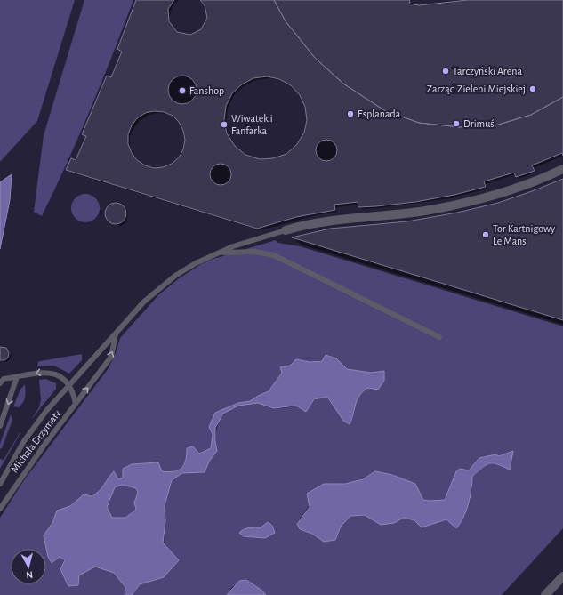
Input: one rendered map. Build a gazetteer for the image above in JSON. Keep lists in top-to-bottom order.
{
  "streets": {
    "lane": ["Michała Drzymały"]
  },
  "places": [
    "Tarczyński Arena",
    "Zarząd Zieleni Miejskiej",
    "Fanshop",
    "Esplanada",
    "Drimuś",
    "Wiwatek i Fanfarka",
    "Tor Kartnigowy Le Mans"
  ],
  "north": "bottom"
}
